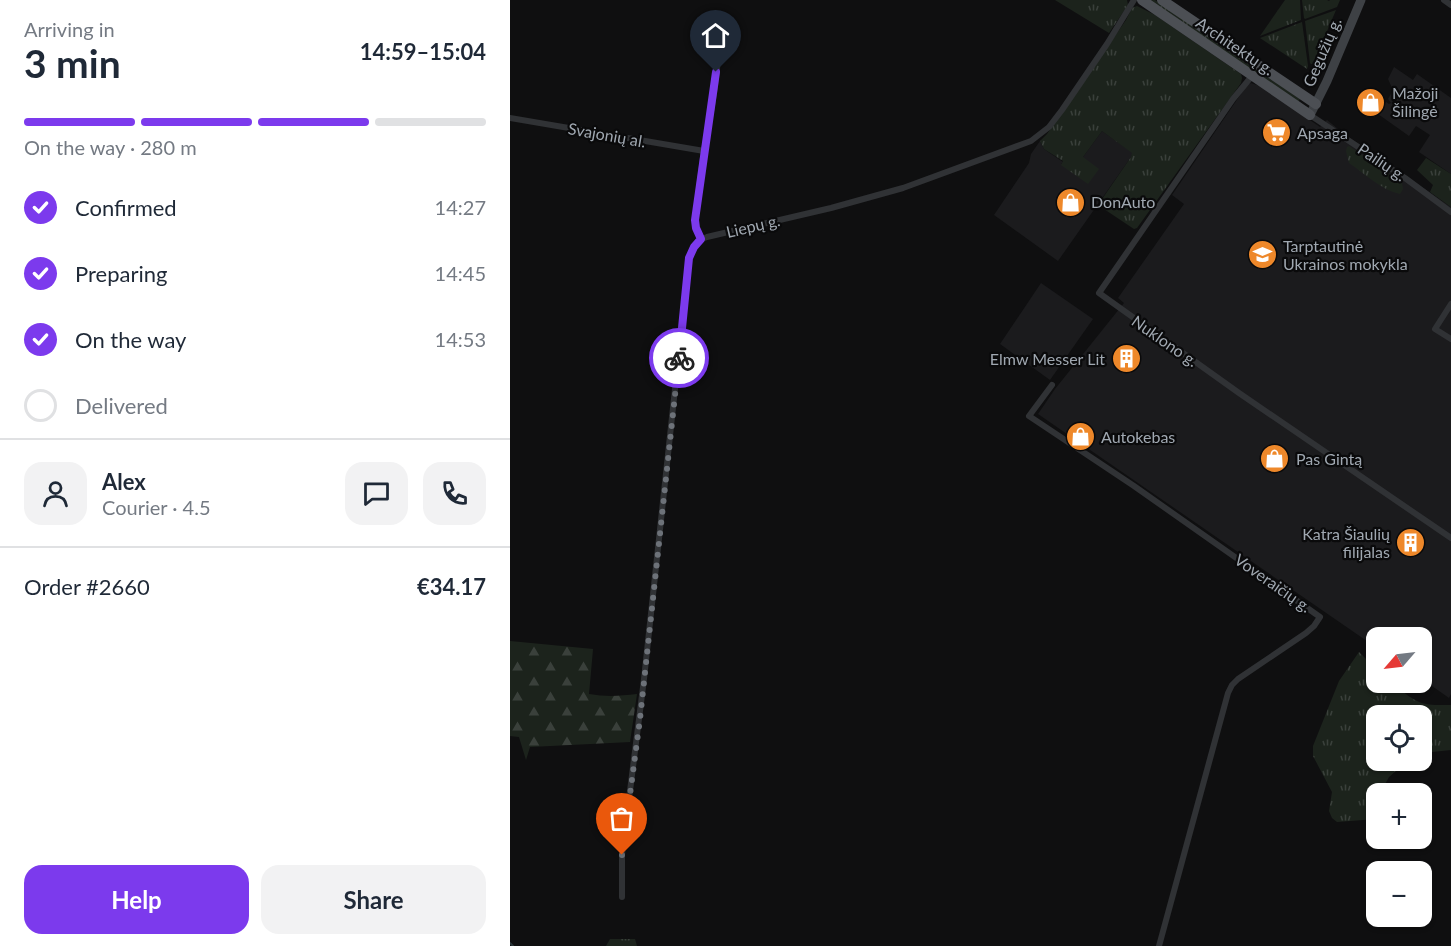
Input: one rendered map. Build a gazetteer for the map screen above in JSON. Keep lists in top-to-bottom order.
{
  "streets": {
    "main road": ["Architektų g.", "Gegužių g."],
    "street": [
      "Svajonių al.",
      "Pailių g.",
      "Liepų g.",
      "Nuklono g.",
      "Voveraičių g."
    ]
  },
  "crossings": [
    ["Architektų g.", "Gegužių g."],
    ["Architektų g.", "Pailių g."],
    ["Architektų g.", "Nuklono g."],
    ["Gegužių g.", "Pailių g."]
  ],
  "places": {
    "shop": [
      "Mažoji Šilingė",
      "DonAuto",
      "Autokebas",
      "Pas Gintą"
    ],
    "supermarket": ["Apsaga"],
    "school or university": ["Tarptautinė Ukrainos mokykla"],
    "building": ["Elmw Messer Lit", "Katra Šiaulių filijalas"]
  },
  "north": "bottom left",
  "page": {
    "heading": ["3 min", "Arriving in", "14:59–15:04"],
    "panel": [
      "Alex",
      "Courier · 4.5",
      "Order #2660",
      "€34.17"
    ],
    "bar": "On the way · 280 m",
    "list": [
      ["Confirmed", "14:27"],
      ["Preparing", "14:45"],
      ["On the way", "14:53"],
      "Delivered"
    ],
    "map_buttons": ["+", "−"],
    "buttons": ["Help", "Share"]
  }
}
